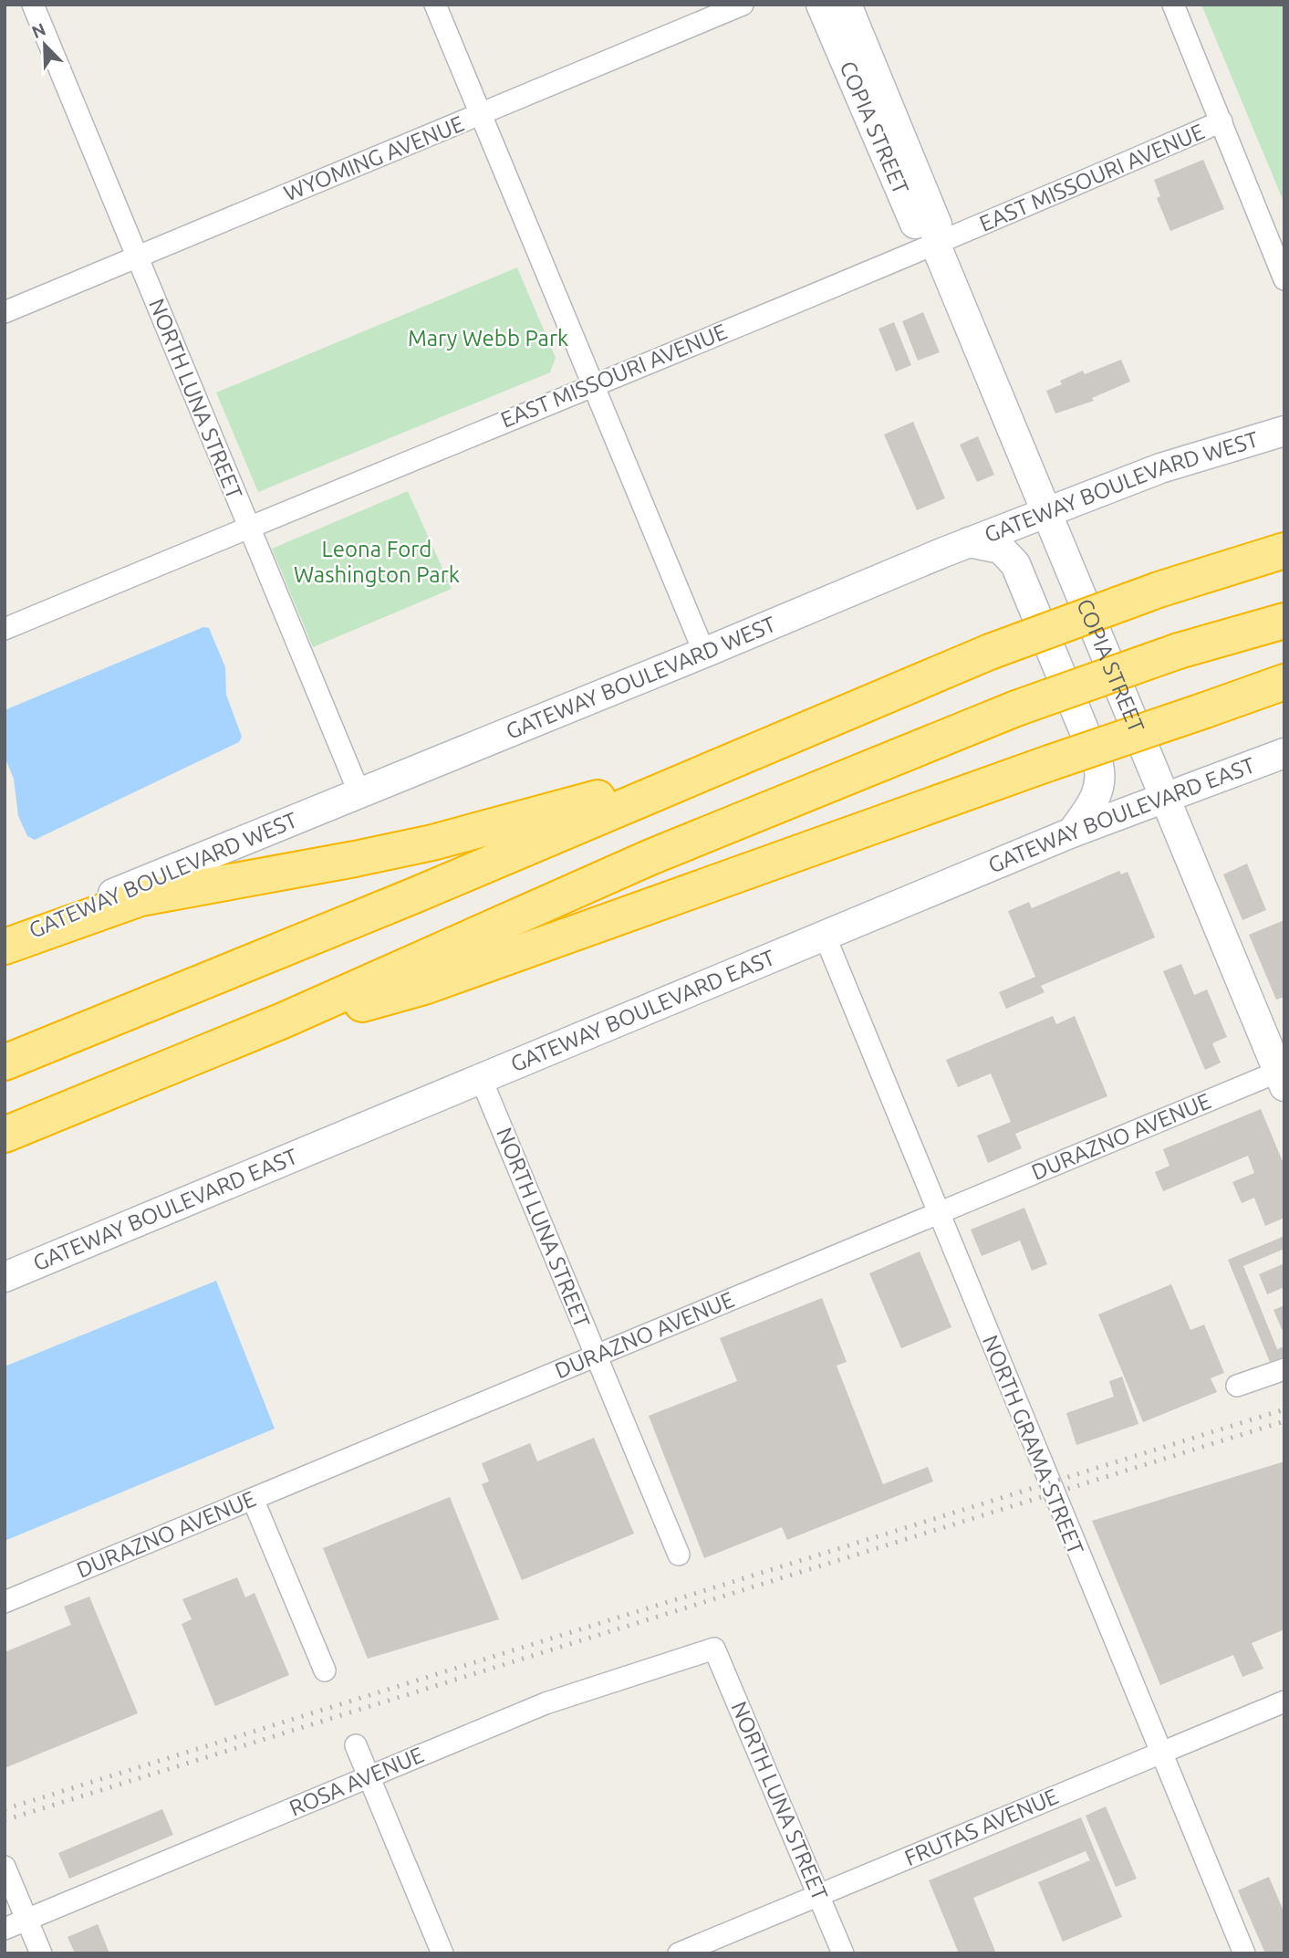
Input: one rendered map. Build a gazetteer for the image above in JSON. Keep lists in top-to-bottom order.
{
  "streets": {
    "main road": ["COPIA STREET", "GATEWAY BOULEVARD WEST", "GATEWAY BOULEVARD EAST"],
    "street": [
      "WYOMING AVENUE",
      "EAST MISSOURI AVENUE",
      "NORTH LUNA STREET",
      "DURAZNO AVENUE",
      "NORTH GRAMA STREET",
      "ROSA AVENUE",
      "FRUTAS AVENUE"
    ]
  },
  "crossings": [
    ["COPIA STREET", "EAST MISSOURI AVENUE"],
    ["COPIA STREET", "GATEWAY BOULEVARD WEST"],
    ["COPIA STREET", "GATEWAY BOULEVARD EAST"],
    ["COPIA STREET", "DURAZNO AVENUE"],
    ["WYOMING AVENUE", "NORTH LUNA STREET"],
    ["EAST MISSOURI AVENUE", "NORTH LUNA STREET"],
    ["NORTH LUNA STREET", "GATEWAY BOULEVARD WEST"],
    ["NORTH LUNA STREET", "GATEWAY BOULEVARD EAST"],
    ["NORTH LUNA STREET", "DURAZNO AVENUE"],
    ["NORTH LUNA STREET", "ROSA AVENUE"],
    ["NORTH LUNA STREET", "FRUTAS AVENUE"],
    ["GATEWAY BOULEVARD EAST", "NORTH GRAMA STREET"],
    ["DURAZNO AVENUE", "NORTH GRAMA STREET"],
    ["NORTH GRAMA STREET", "FRUTAS AVENUE"]
  ],
  "parks": ["Mary Webb Park", "Leona Ford Washington Park"],
  "north": "top left"
}
